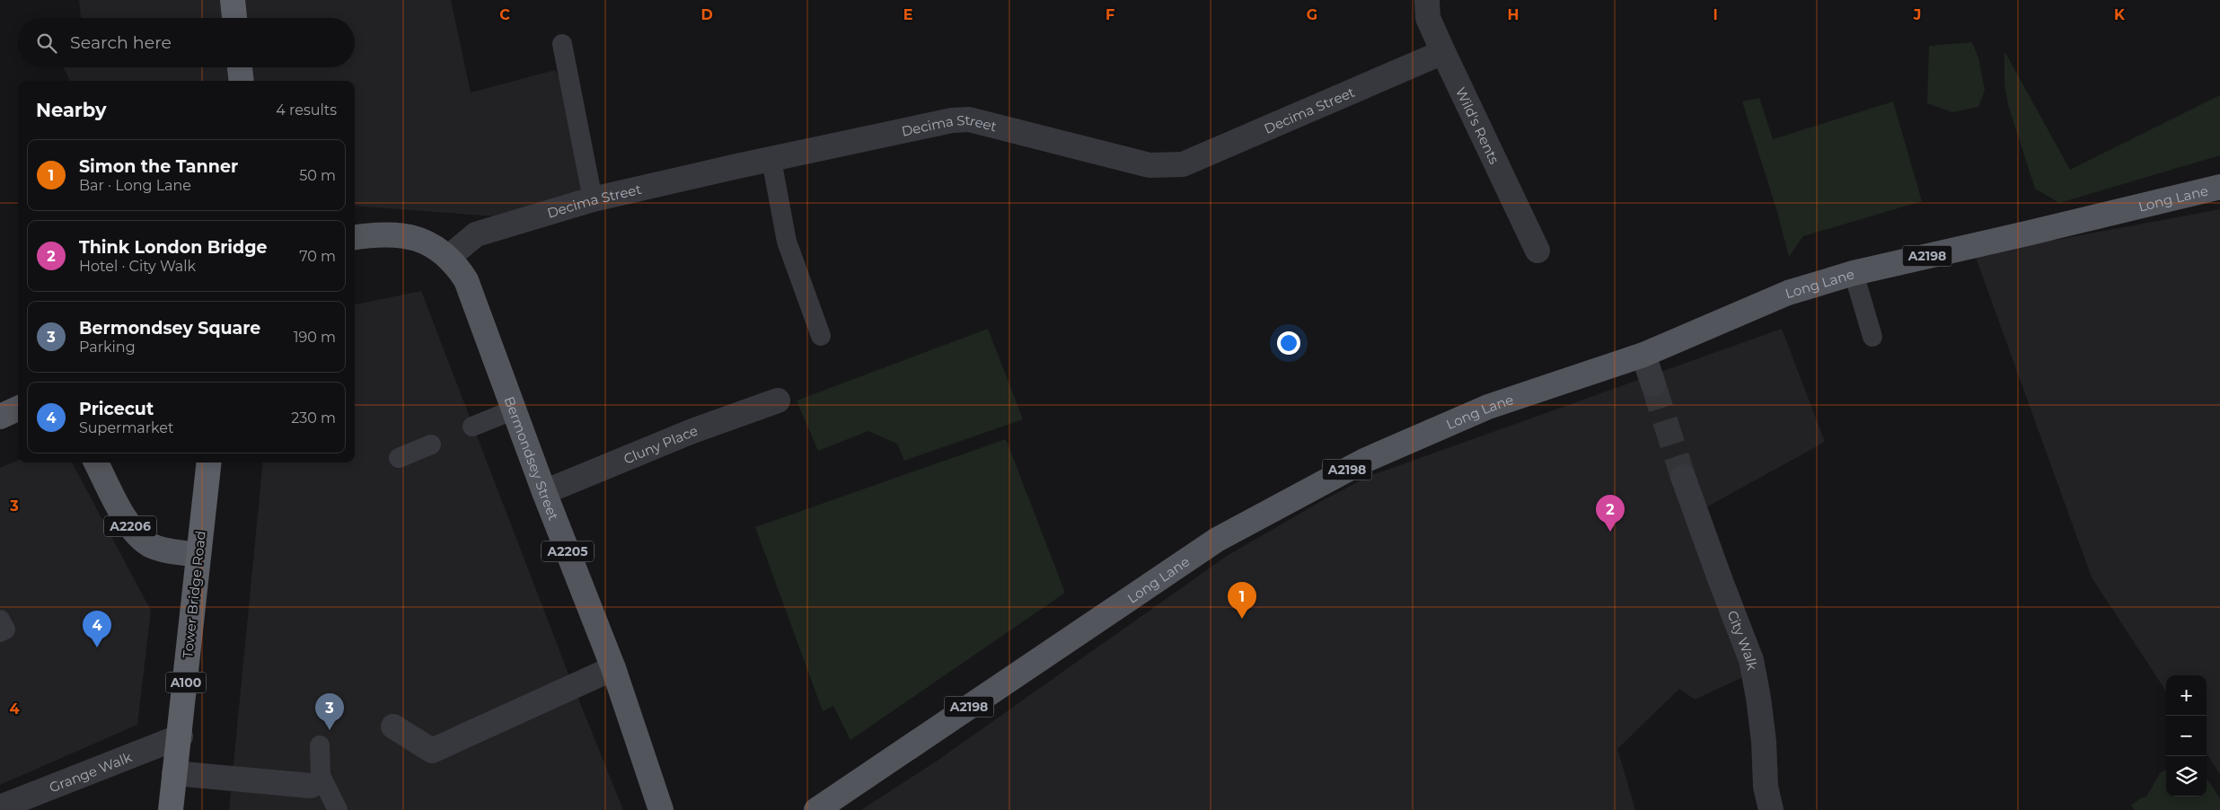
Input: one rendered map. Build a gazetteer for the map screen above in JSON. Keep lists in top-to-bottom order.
{
  "streets": {
    "highway": ["Tower Bridge Road", "A100"],
    "main road": [
      "Long Lane",
      "A2198",
      "Bermondsey Street",
      "A2206",
      "A2205"
    ],
    "street": [
      "Decima Street",
      "Wild's Rents",
      "Cluny Place",
      "City Walk",
      "Grange Walk"
    ]
  },
  "crossings": [
    ["Decima Street", "Wild's Rents"],
    ["Decima Street", "Bermondsey Street"],
    ["Cluny Place", "Bermondsey Street"],
    ["A2206", "Tower Bridge Road"],
    ["Tower Bridge Road", "Grange Walk"]
  ],
  "page": {
    "search": "Search here",
    "heading": ["Nearby", "4 results"],
    "list": [
      {
        "mark": "1",
        "name": "Simon the Tanner",
        "note": "Bar · Long Lane",
        "value": "50 m"
      },
      {
        "mark": "2",
        "name": "Think London Bridge",
        "note": "Hotel · City Walk",
        "value": "70 m"
      },
      {
        "mark": "3",
        "name": "Bermondsey Square",
        "note": "Parking",
        "value": "190 m"
      },
      {
        "mark": "4",
        "name": "Pricecut",
        "note": "Supermarket",
        "value": "230 m"
      }
    ],
    "pins": [
      "2",
      "1",
      "4",
      "3"
    ],
    "map_buttons": ["+", "−"]
  },
  "grid": {
    "columns": [
      "C",
      "D",
      "E",
      "F",
      "G",
      "H",
      "I",
      "J",
      "K"
    ],
    "rows": ["3", "4"]
  }
}
